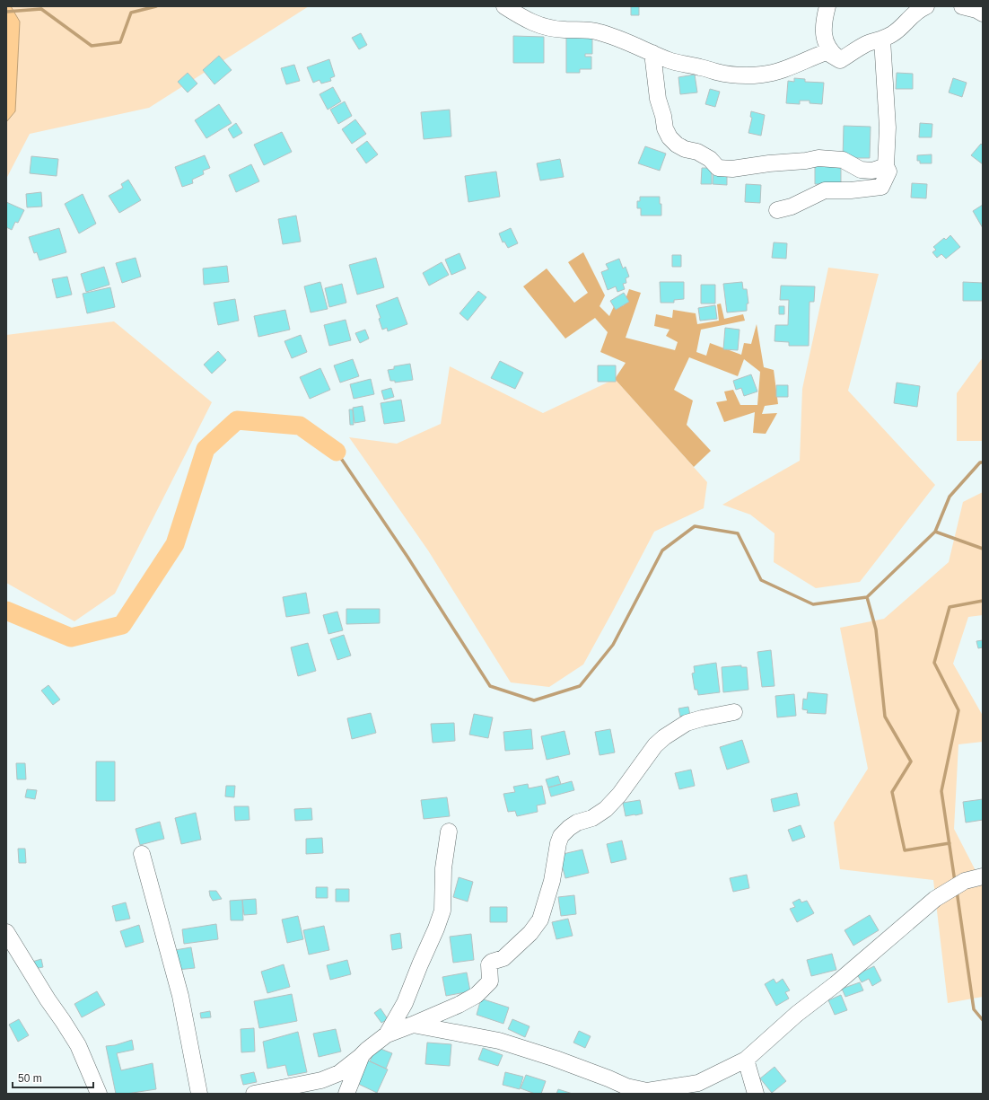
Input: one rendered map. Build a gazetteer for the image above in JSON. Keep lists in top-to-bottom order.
{
  "scale_bar": "50 m"
}
